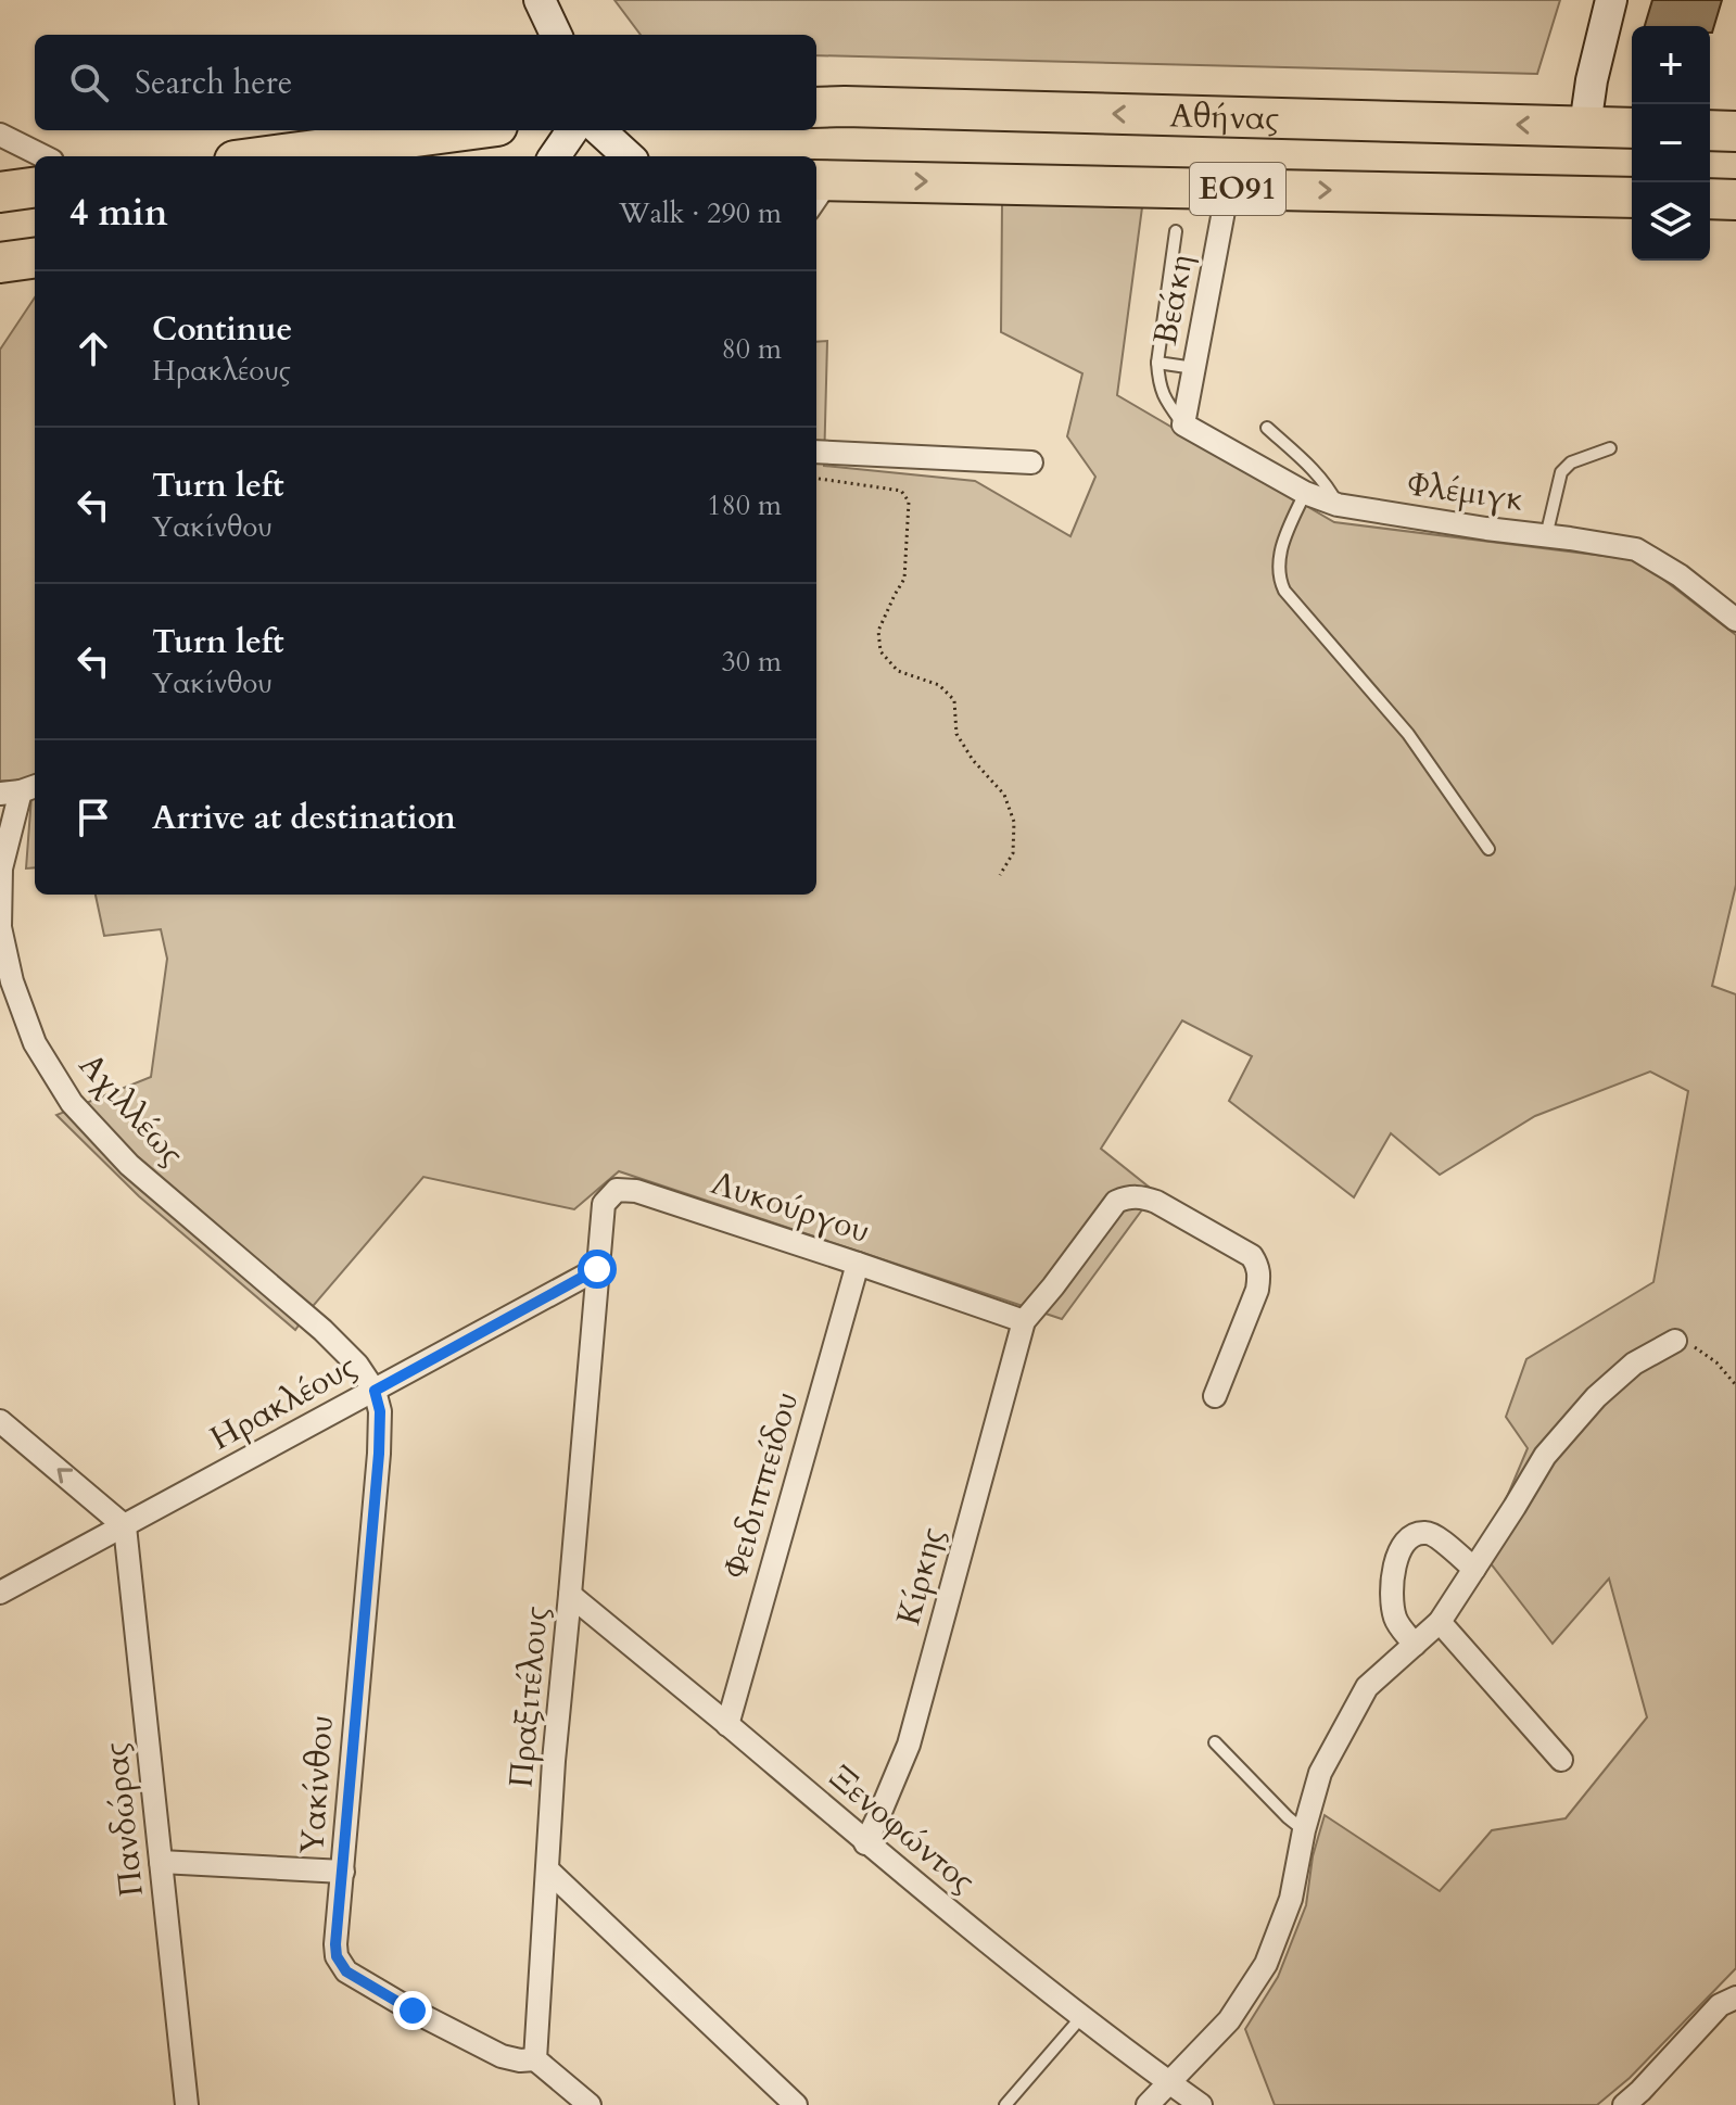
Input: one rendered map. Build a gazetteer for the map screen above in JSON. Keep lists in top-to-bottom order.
{
  "streets": {
    "highway": ["Αθήνας", "ΕΟ91"],
    "street": [
      "Βεάκη",
      "Φλέμιγκ",
      "Αχιλλέως",
      "Λυκούργου",
      "Ηρακλέους",
      "Φειδιππείδου",
      "Κίρκης",
      "Πραξιτέλους",
      "Υακίνθου",
      "Πανδώρας",
      "Ξενοφώντος"
    ]
  },
  "crossings": [
    ["ΕΟ91", "Βεάκη"],
    ["Βεάκη", "Φλέμιγκ"],
    ["Αχιλλέως", "Ηρακλέους"],
    ["Αχιλλέως", "Υακίνθου"],
    ["Λυκούργου", "Ηρακλέους"],
    ["Λυκούργου", "Φειδιππείδου"],
    ["Λυκούργου", "Κίρκης"],
    ["Λυκούργου", "Πραξιτέλους"],
    ["Ηρακλέους", "Πραξιτέλους"],
    ["Ηρακλέους", "Υακίνθου"],
    ["Ηρακλέους", "Πανδώρας"],
    ["Φειδιππείδου", "Ξενοφώντος"],
    ["Κίρκης", "Ξενοφώντος"],
    ["Πραξιτέλους", "Υακίνθου"],
    ["Πραξιτέλους", "Ξενοφώντος"]
  ],
  "page": {
    "map_buttons": ["+", "−"],
    "search": "Search here",
    "heading": ["4 min", "Walk · 290 m"],
    "list": [
      ["Continue", "Ηρακλέους", "80 m"],
      ["Turn left", "Υακίνθου", "180 m"],
      ["Turn left", "Υακίνθου", "30 m"],
      "Arrive at destination"
    ]
  }
}
